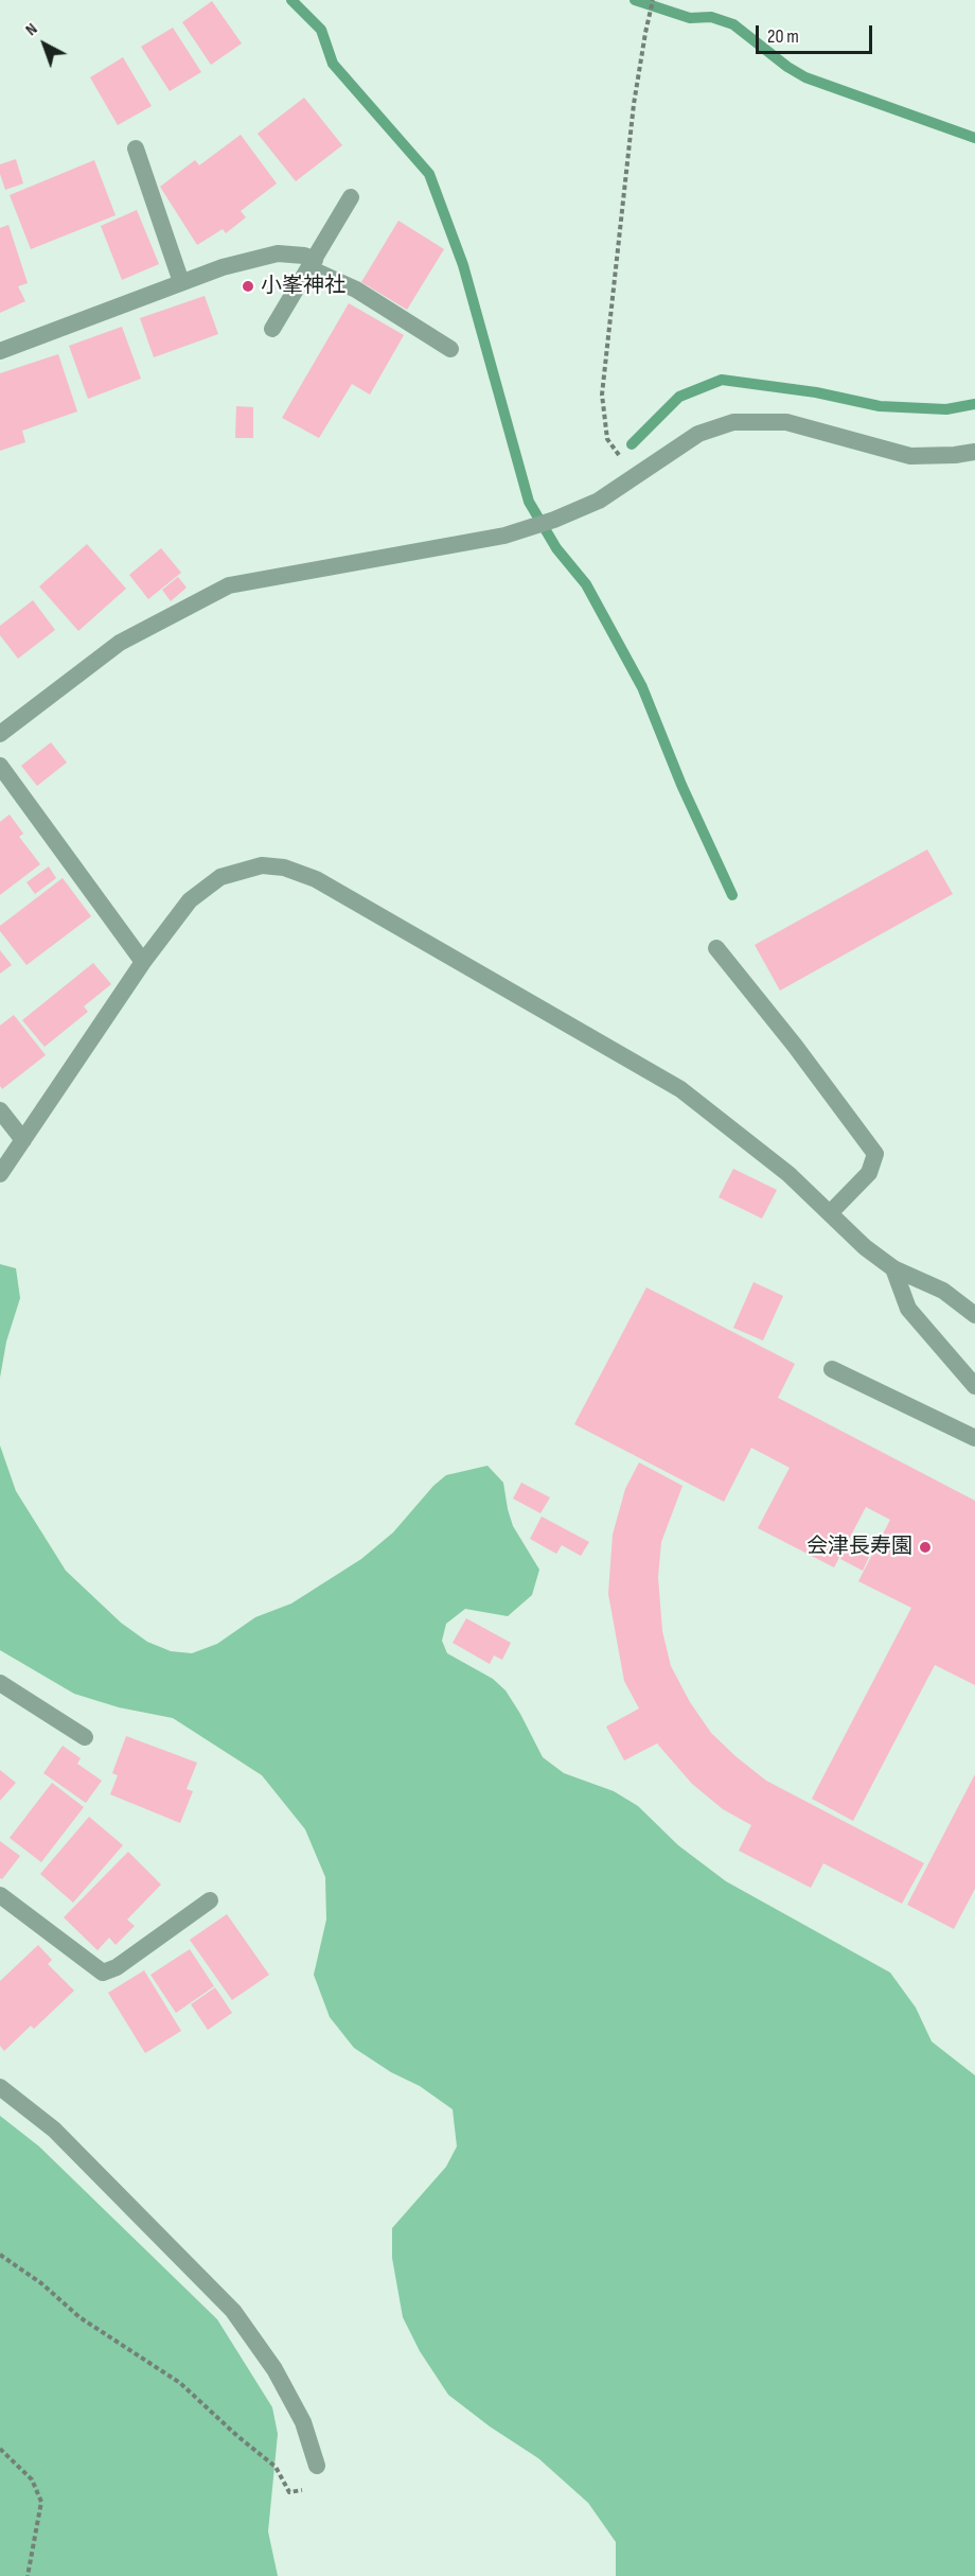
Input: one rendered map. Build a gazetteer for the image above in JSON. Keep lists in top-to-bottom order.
{
  "places": ["小峯神社", "会津長寿園"],
  "scale_bar": "20 m",
  "north": "top left"
}
